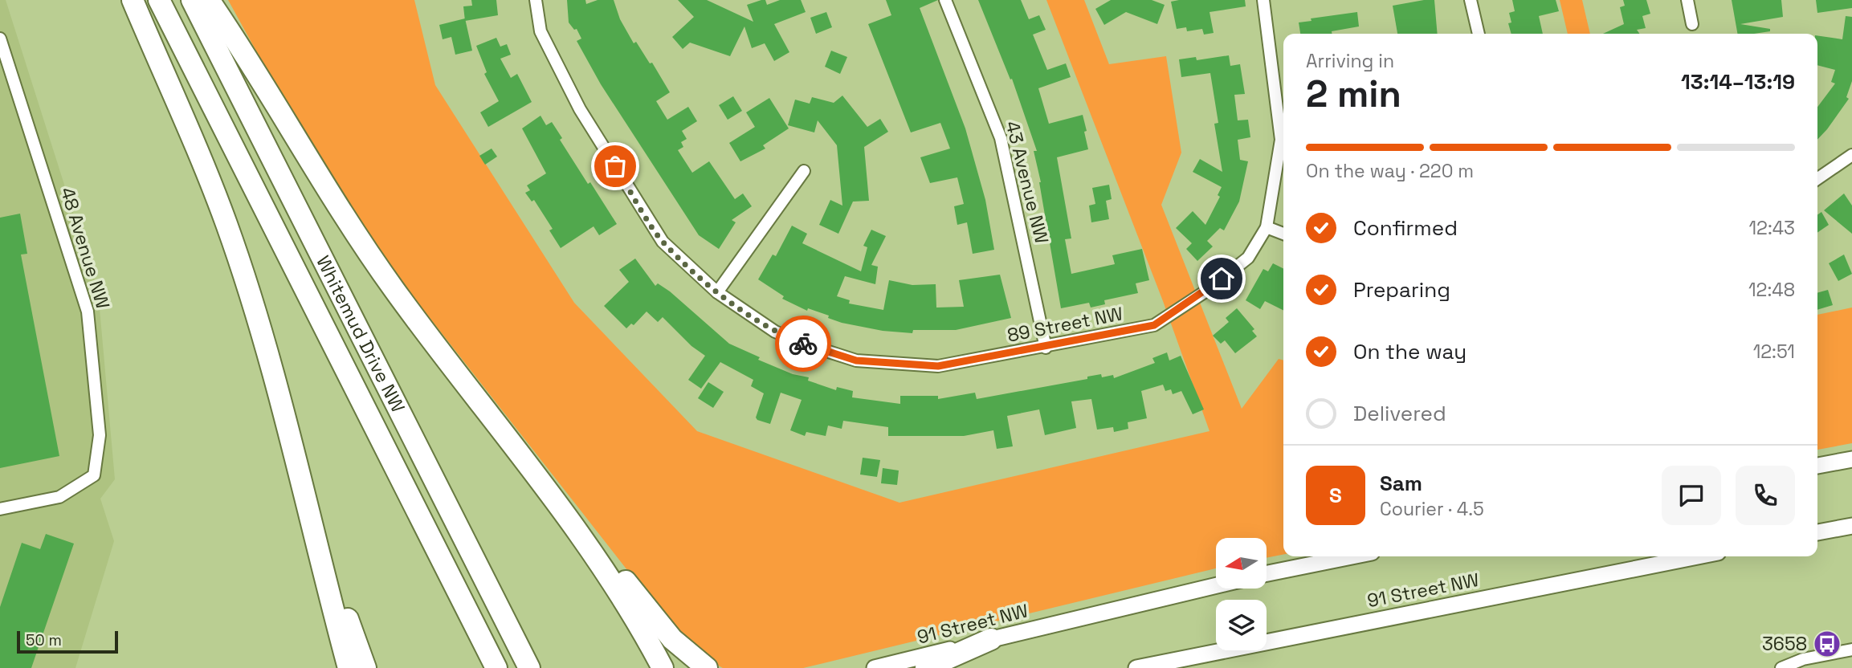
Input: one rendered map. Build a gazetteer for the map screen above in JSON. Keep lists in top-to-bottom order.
{
  "streets": {
    "highway": ["Whitemud Drive NW"],
    "main road": ["91 Street NW"],
    "street": ["43 Avenue NW", "48 Avenue NW", "89 Street NW"]
  },
  "crossings": [
    ["43 Avenue NW", "89 Street NW"]
  ],
  "places": {
    "bus stop": ["3658"]
  },
  "scale_bar": "50 m",
  "north": "left",
  "page": {
    "heading": ["2 min", "Arriving in", "13:14–13:19"],
    "panel": ["Sam", "Courier · 4.5"],
    "bar": "On the way · 220 m",
    "list": [
      ["Confirmed", "12:43"],
      ["Preparing", "12:48"],
      ["On the way", "12:51"],
      "Delivered"
    ],
    "round": "S",
    "scale": "50 m"
  }
}
